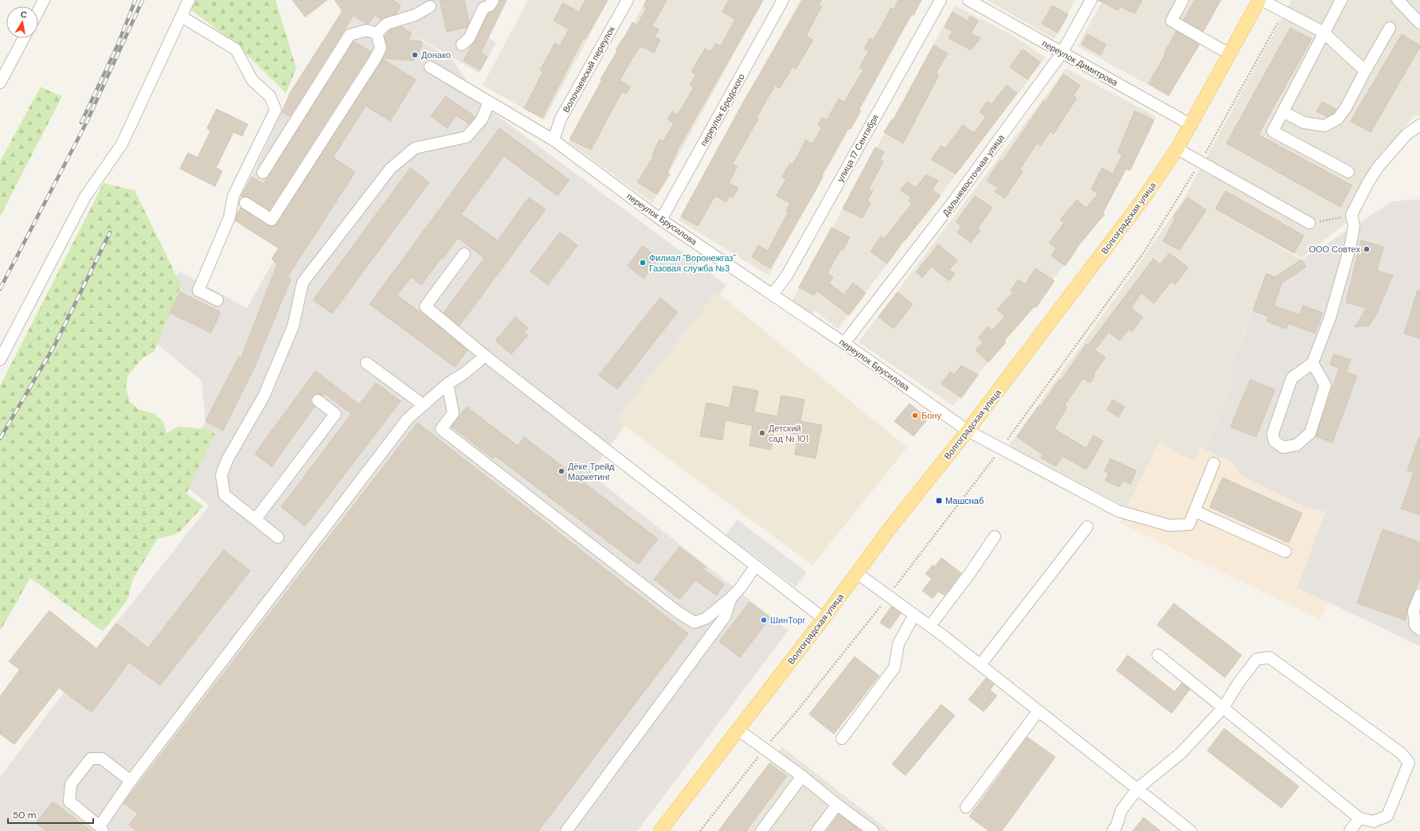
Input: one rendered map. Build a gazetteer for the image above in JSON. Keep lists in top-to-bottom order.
{
  "streets": {
    "main road": ["Волгоградская улица"],
    "street": [
      "переулок Димитрова",
      "Волочаевский переулок",
      "переулок Бродского",
      "улица 17 Сентября",
      "Дальневосточная улица",
      "переулок Брусилова"
    ]
  },
  "crossings": [
    ["переулок Димитрова", "Дальневосточная улица"],
    ["переулок Димитрова", "Волгоградская улица"],
    ["Волочаевский переулок", "переулок Брусилова"],
    ["переулок Бродского", "переулок Брусилова"],
    ["улица 17 Сентября", "переулок Брусилова"],
    ["Дальневосточная улица", "переулок Брусилова"],
    ["Волгоградская улица", "переулок Брусилова"]
  ],
  "places": {
    "other": [
      "Донако",
      "ООО Совтех",
      "Филиал \"Воронежгаз\" Газовая служба №3",
      "Бону",
      "Детский сад № 101",
      "Дёке Трейд Маркетинг",
      "ШинТорг"
    ],
    "transit": ["Машснаб"]
  },
  "scale_bar": "50 m",
  "north": "top"
}
